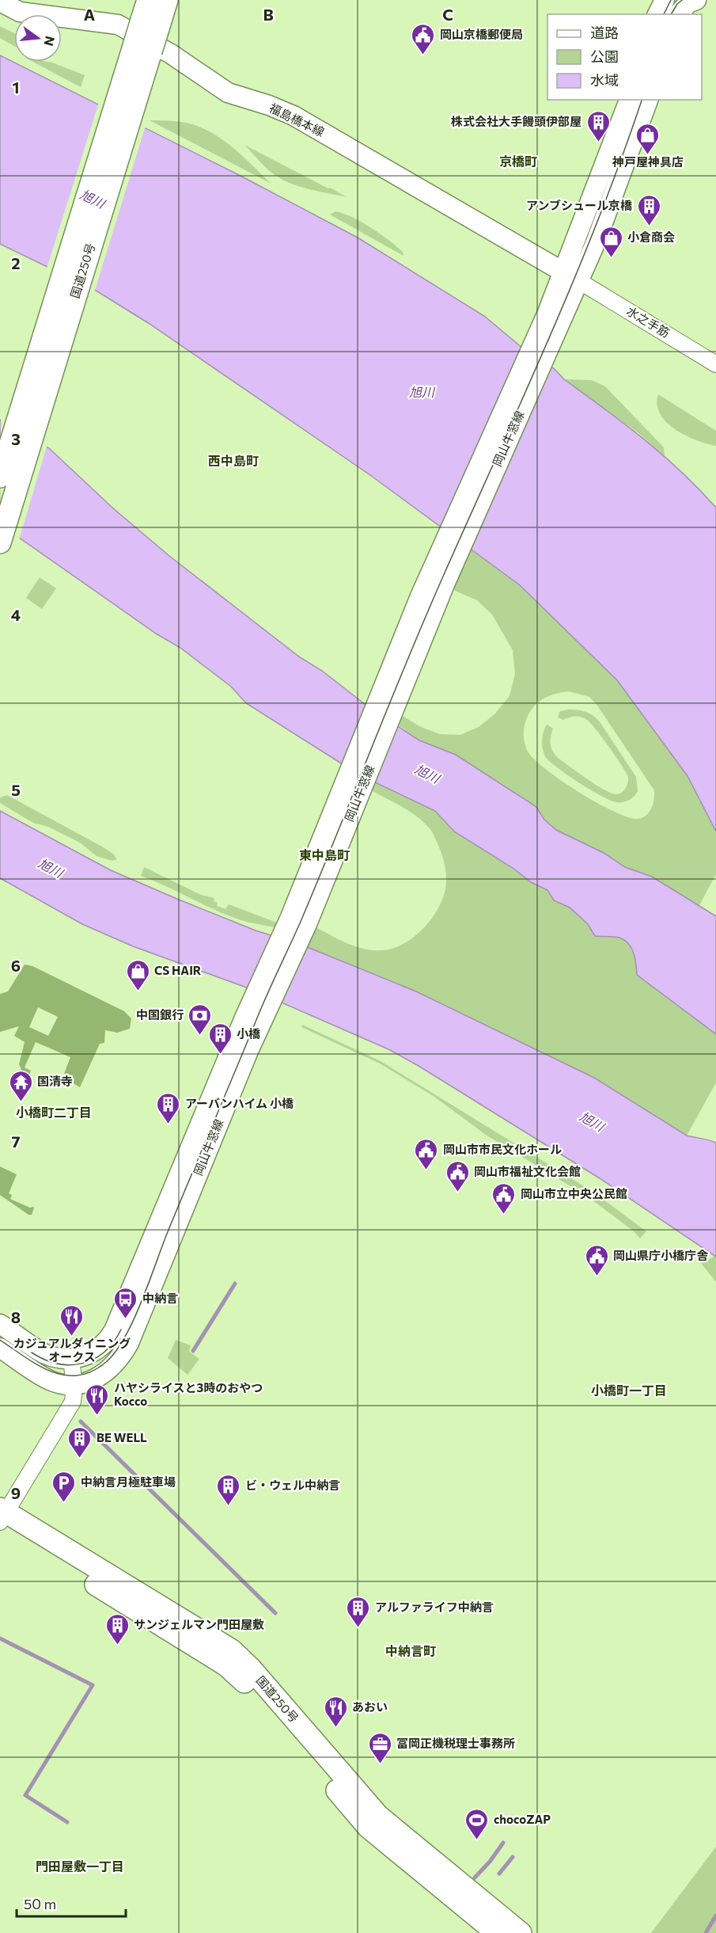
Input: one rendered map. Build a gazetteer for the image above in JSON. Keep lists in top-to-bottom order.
{
  "streets": {
    "highway": ["国道250号"],
    "main road": ["福島橋本線", "岡山牛窓線"],
    "street": ["水之手筋"]
  },
  "crossings": [
    ["福島橋本線", "水之手筋"],
    ["福島橋本線", "岡山牛窓線"],
    ["水之手筋", "岡山牛窓線"]
  ],
  "districts": [
    "京橋町",
    "西中島町",
    "東中島町",
    "小橋町二丁目",
    "小橋町一丁目",
    "中納言町",
    "門田屋敷一丁目"
  ],
  "water": ["旭川"],
  "places": {
    "public building": [
      "岡山京橋郵便局",
      "岡山市市民文化ホール",
      "岡山市福祉文化会館",
      "岡山市立中央公民館",
      "岡山県庁小橋庁舎"
    ],
    "building": [
      "株式会社大手饅頭伊部屋",
      "アンブシュール京橋",
      "小橋",
      "アーバンハイム 小橋",
      "BE WELL",
      "ビ・ウェル中納言",
      "アルファライフ中納言",
      "サンジェルマン門田屋敷"
    ],
    "shop": ["神戸屋神具店", "小倉商会", "CS HAIR"],
    "bank": ["中国銀行"],
    "temple": ["国清寺"],
    "bus stop": ["中納言"],
    "restaurant": ["カジュアルダイニング オークス", "ハヤシライスと3時のおやつ Kocco", "あおい"],
    "parking": ["中納言月極駐車場"],
    "office": ["冨岡正機税理士事務所"],
    "sports": ["chocoZAP"]
  },
  "legend": ["道路", "公園", "水域"],
  "scale_bar": "50 m",
  "north": "right",
  "grid": {
    "columns": ["A", "B", "C"],
    "rows": [
      "1",
      "2",
      "3",
      "4",
      "5",
      "6",
      "7",
      "8",
      "9"
    ]
  }
}
